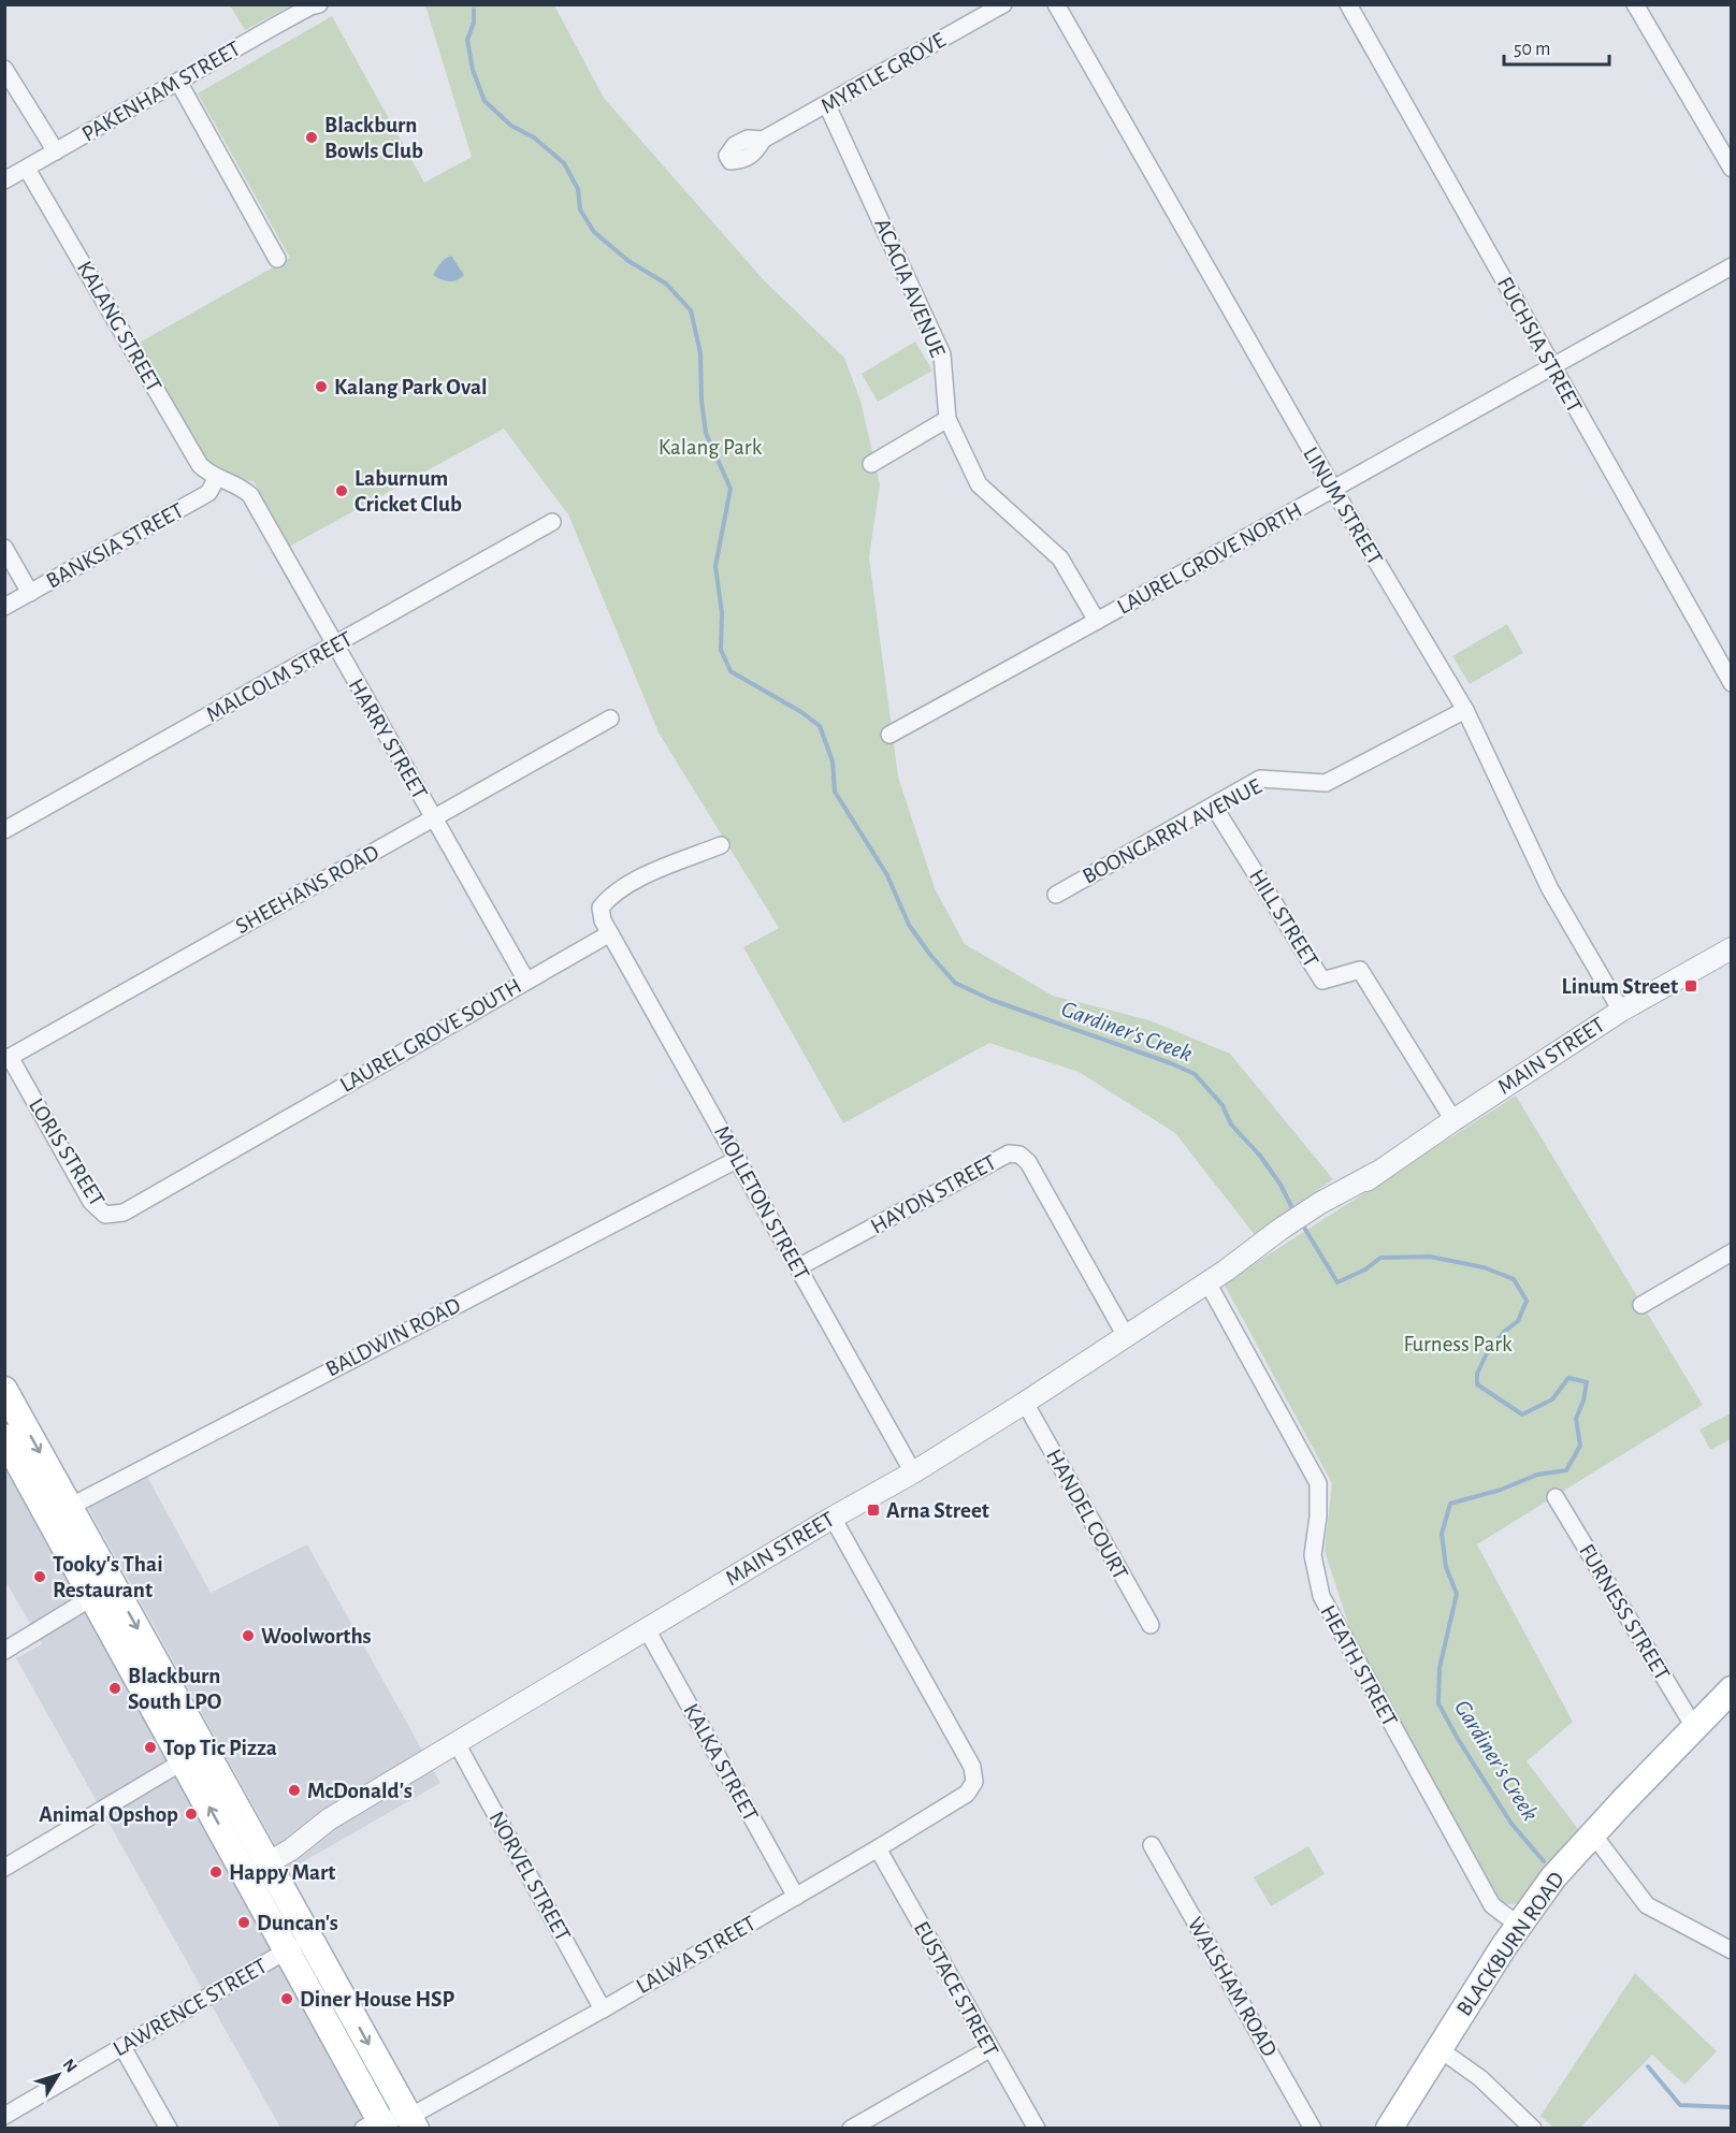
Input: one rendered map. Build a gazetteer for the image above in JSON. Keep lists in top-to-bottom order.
{
  "streets": {
    "main road": ["BLACKBURN ROAD"],
    "street": [
      "MYRTLE GROVE",
      "PAKENHAM STREET",
      "ACACIA AVENUE",
      "KALANG STREET",
      "FUCHSIA STREET",
      "LINUM STREET",
      "BANKSIA STREET",
      "LAUREL GROVE NORTH",
      "MALCOLM STREET",
      "HARRY STREET",
      "BOONGARRY AVENUE",
      "SHEEHANS ROAD",
      "HILL STREET",
      "LAUREL GROVE SOUTH",
      "MAIN STREET",
      "LORIS STREET",
      "HAYDN STREET",
      "MOLLETON STREET",
      "BALDWIN ROAD",
      "HANDEL COURT",
      "FURNESS STREET",
      "HEATH STREET",
      "KALKA STREET",
      "NORVEL STREET",
      "LALWA STREET",
      "WALSHAM ROAD",
      "EUSTACE STREET",
      "LAWRENCE STREET"
    ]
  },
  "crossings": [
    ["MYRTLE GROVE", "ACACIA AVENUE"],
    ["PAKENHAM STREET", "KALANG STREET"],
    ["ACACIA AVENUE", "LAUREL GROVE NORTH"],
    ["KALANG STREET", "BANKSIA STREET"],
    ["KALANG STREET", "HARRY STREET"],
    ["FUCHSIA STREET", "LAUREL GROVE NORTH"],
    ["LINUM STREET", "LAUREL GROVE NORTH"],
    ["LINUM STREET", "BOONGARRY AVENUE"],
    ["LINUM STREET", "MAIN STREET"],
    ["BANKSIA STREET", "HARRY STREET"],
    ["MALCOLM STREET", "HARRY STREET"],
    ["HARRY STREET", "SHEEHANS ROAD"],
    ["HARRY STREET", "LAUREL GROVE SOUTH"],
    ["BOONGARRY AVENUE", "HILL STREET"],
    ["SHEEHANS ROAD", "LORIS STREET"],
    ["HILL STREET", "MAIN STREET"],
    ["LAUREL GROVE SOUTH", "LORIS STREET"],
    ["LAUREL GROVE SOUTH", "MOLLETON STREET"],
    ["MAIN STREET", "HAYDN STREET"],
    ["MAIN STREET", "MOLLETON STREET"],
    ["MAIN STREET", "HANDEL COURT"],
    ["MAIN STREET", "HEATH STREET"],
    ["MAIN STREET", "KALKA STREET"],
    ["MAIN STREET", "NORVEL STREET"],
    ["MAIN STREET", "LALWA STREET"],
    ["HAYDN STREET", "MOLLETON STREET"],
    ["MOLLETON STREET", "BALDWIN ROAD"],
    ["FURNESS STREET", "BLACKBURN ROAD"],
    ["HEATH STREET", "BLACKBURN ROAD"],
    ["KALKA STREET", "LALWA STREET"],
    ["NORVEL STREET", "LALWA STREET"],
    ["LALWA STREET", "EUSTACE STREET"]
  ],
  "water": ["Gardiner's Creek"],
  "parks": ["Kalang Park", "Furness Park"],
  "places": {
    "other": [
      "Blackburn Bowls Club",
      "Kalang Park Oval",
      "Laburnum Cricket Club",
      "Tooky's Thai Restaurant",
      "Woolworths",
      "Blackburn South LPO",
      "Top Tic Pizza",
      "McDonald's",
      "Animal Opshop",
      "Happy Mart",
      "Duncan's",
      "Diner House HSP"
    ],
    "transit": ["Linum Street", "Arna Street"]
  },
  "scale_bar": "50 m",
  "north": "top right"
}
